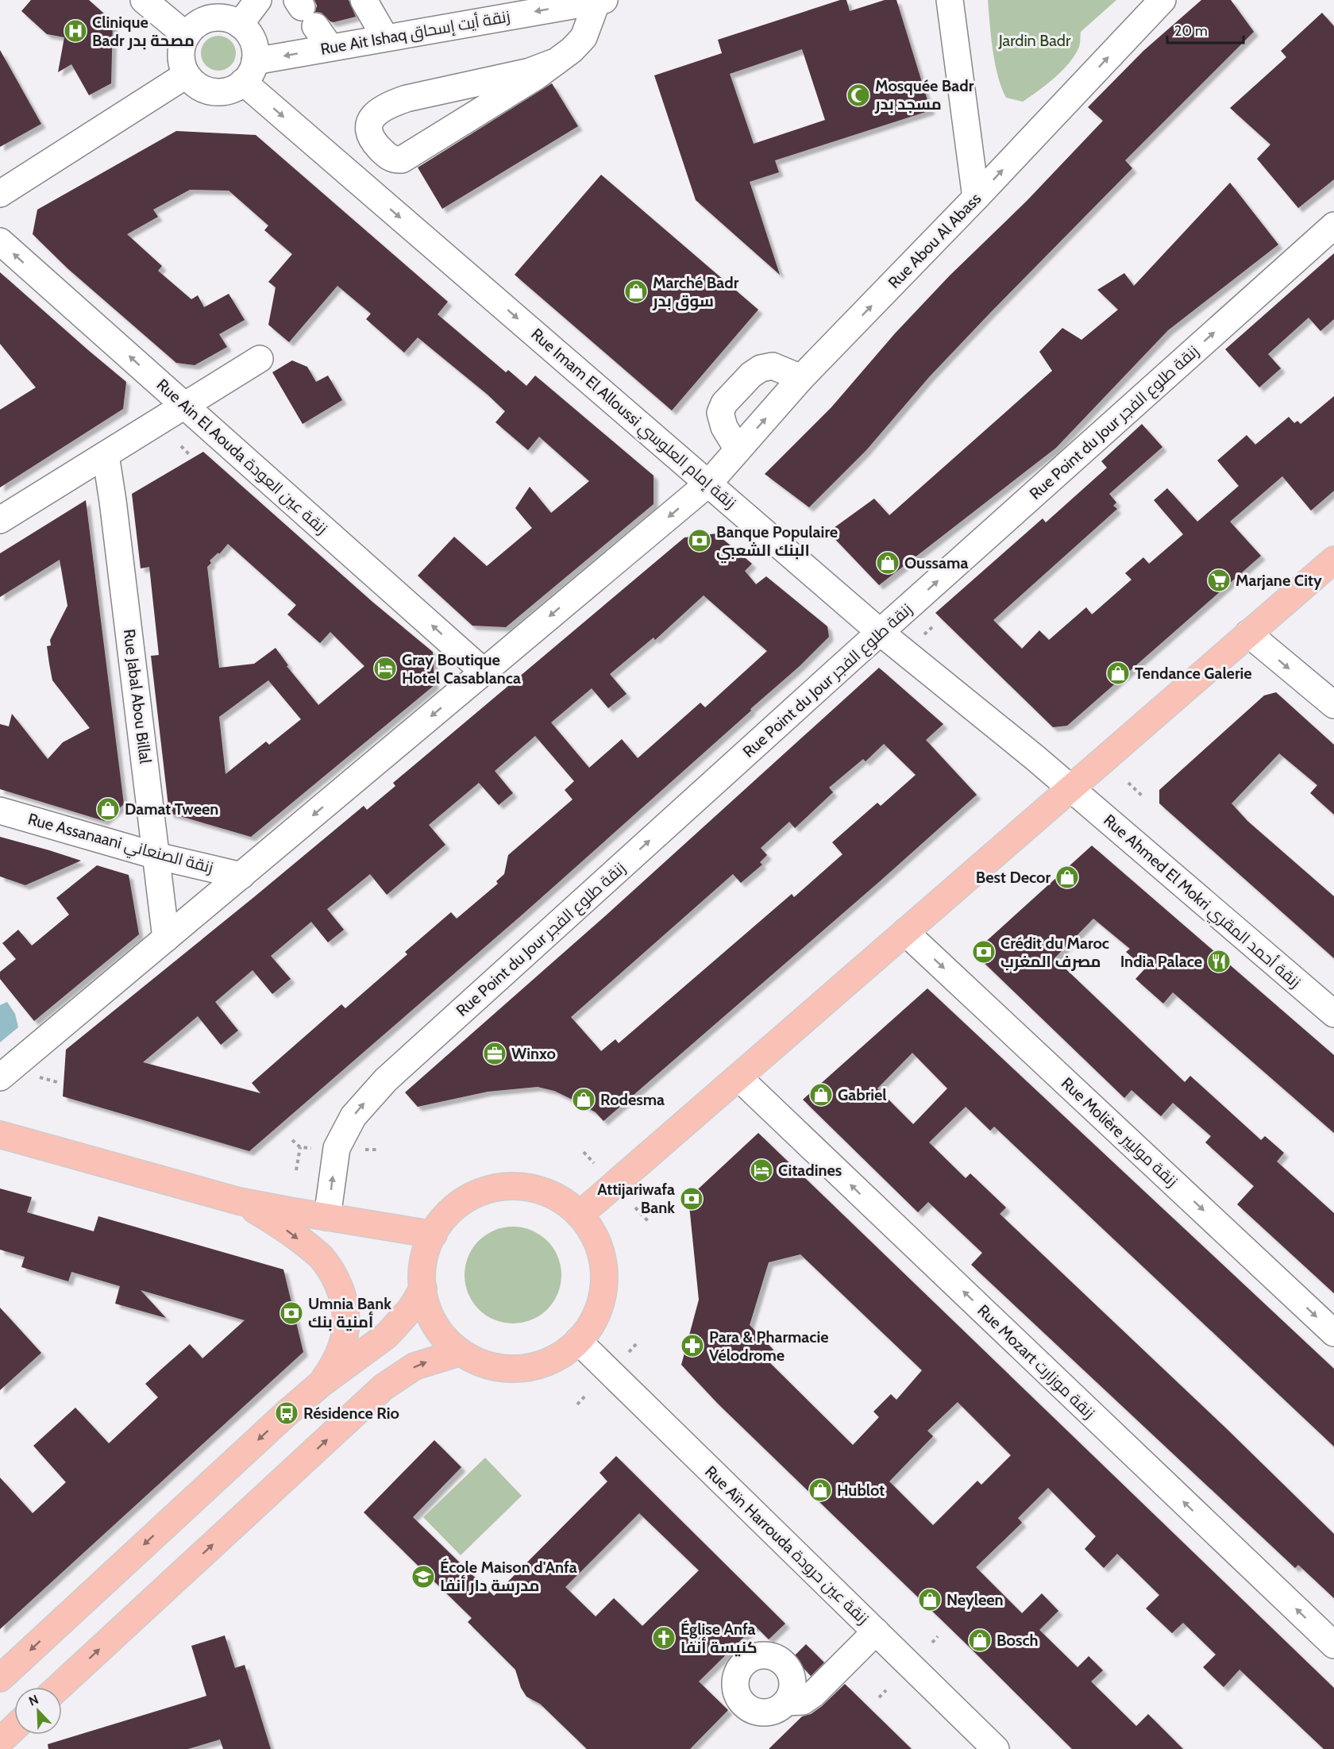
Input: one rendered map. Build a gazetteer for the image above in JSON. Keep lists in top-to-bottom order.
{
  "streets": {
    "street": [
      "Rue Ait Ishaq زنقة أيت إسحاق",
      "Rue Abou Al Abass",
      "Rue Imam El Alloussi زنقة إمام العلوسي",
      "Rue Point du Jour زنقة طلوع الفجر",
      "Rue Ain El Aouda زنقة عين العودة",
      "Rue Jabal Abou Billal",
      "Rue Assanaani زنقة الصنعاني",
      "Rue Ahmed El Mokri زنقة أحمد المقري",
      "Rue Molière زنقة موليير",
      "Rue Mozart زنقة موزارت",
      "Rue Aïn Harrouda زنقة عين حرودة"
    ]
  },
  "crossings": [
    ["Rue Ait Ishaq زنقة أيت إسحاق", "Rue Imam El Alloussi زنقة إمام العلوسي"],
    ["Rue Abou Al Abass", "Rue Imam El Alloussi زنقة إمام العلوسي"],
    ["Rue Abou Al Abass", "Rue Ain El Aouda زنقة عين العودة"],
    ["Rue Abou Al Abass", "Rue Jabal Abou Billal"],
    ["Rue Abou Al Abass", "Rue Assanaani زنقة الصنعاني"],
    ["Rue Imam El Alloussi زنقة إمام العلوسي", "Rue Point du Jour زنقة طلوع الفجر"],
    ["Rue Imam El Alloussi زنقة إمام العلوسي", "Rue Ahmed El Mokri زنقة أحمد المقري"],
    ["Rue Jabal Abou Billal", "Rue Assanaani زنقة الصنعاني"]
  ],
  "one_way": [
    "Rue Ait Ishaq زنقة أيت إسحاق",
    "Rue Imam El Alloussi زنقة إمام العلوسي",
    "Rue Point du Jour زنقة طلوع الفجر",
    "Rue Ain El Aouda زنقة عين العودة",
    "Rue Molière زنقة موليير",
    "Rue Mozart زنقة موزارت"
  ],
  "parks": ["Jardin Badr"],
  "places": {
    "hospital": ["Clinique Badr مصحة بدر"],
    "mosque": ["Mosquée Badr مسجد بدر"],
    "shop": [
      "Marché Badr سوق بدر",
      "Oussama",
      "Tendance Galerie",
      "Damat Tween",
      "Best Decor",
      "Gabriel",
      "Rodesma",
      "Hublot",
      "Neyleen",
      "Bosch"
    ],
    "bank": [
      "Banque Populaire البنك الشعبي",
      "Crédit du Maroc مصرف المغرب",
      "Attijariwafa Bank",
      "Umnia Bank أمنية بنك"
    ],
    "supermarket": ["Marjane City"],
    "hotel": ["Gray Boutique Hotel Casablanca", "Citadines"],
    "restaurant": ["India Palace"],
    "office": ["Winxo"],
    "pharmacy": ["Para & Pharmacie Vélodrome"],
    "bus stop": ["Résidence Rio"],
    "school or university": ["École Maison d'Anfa مدرسة دار أنفا"],
    "church": ["Église Anfa كنيسة أنفا"]
  },
  "scale_bar": "20 m",
  "north": "top left"
}
